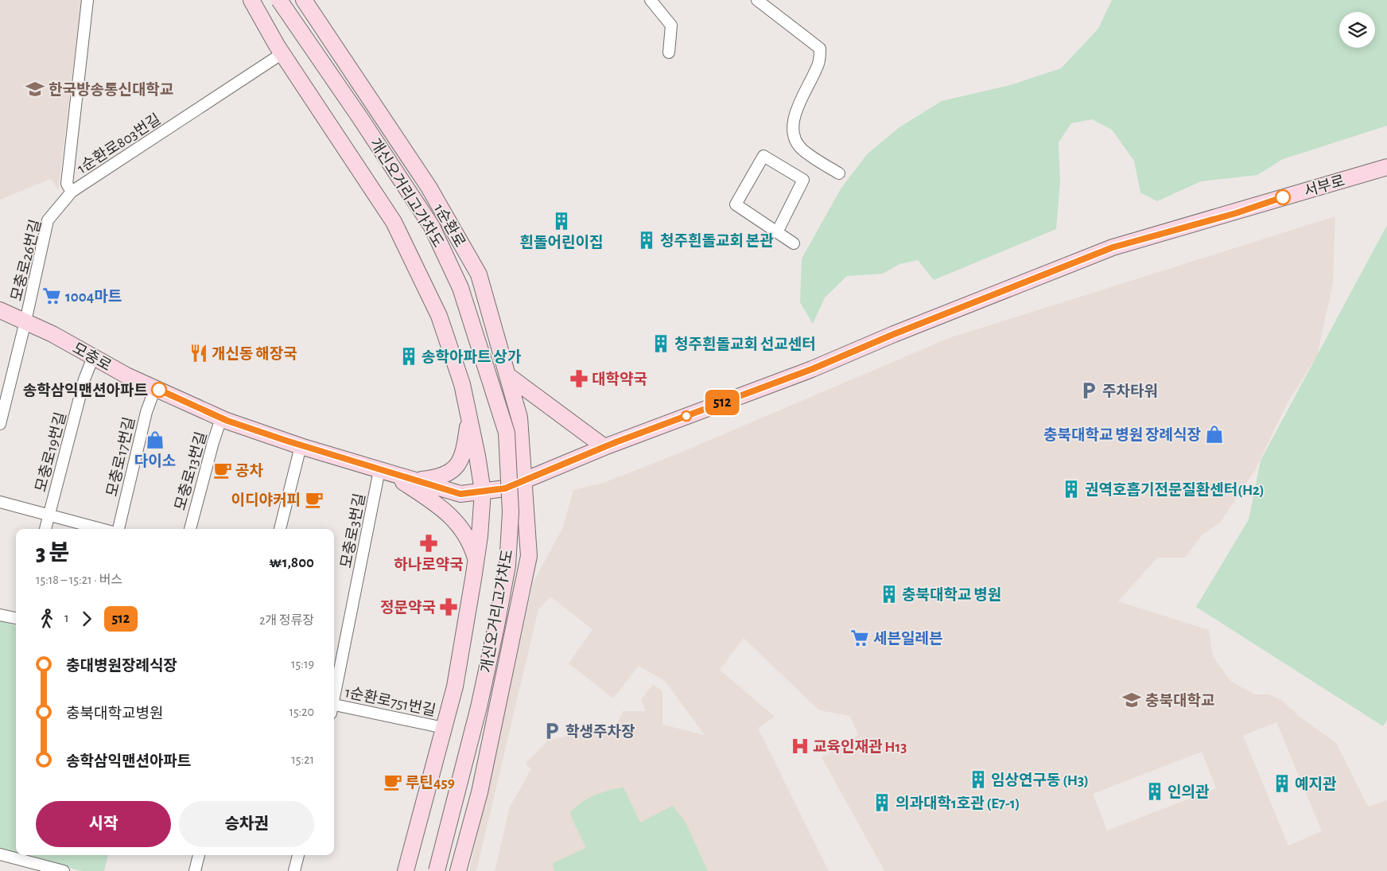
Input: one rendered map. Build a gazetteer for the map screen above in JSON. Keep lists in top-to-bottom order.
{
  "streets": {
    "main road": [
      "서부로",
      "개신오거리고가차도",
      "1순환로",
      "모충로"
    ],
    "street": [
      "1순환로803번길",
      "모충로26번길",
      "모충로19번길",
      "모충로17번길",
      "모충로13번길",
      "모충로3번길",
      "1순환로751번길"
    ]
  },
  "crossings": [
    ["1순환로803번길", "모충로26번길"],
    ["서부로", "1순환로"],
    ["서부로", "모충로"],
    ["1순환로", "모충로"],
    ["모충로26번길", "모충로"],
    ["모충로", "모충로19번길"],
    ["모충로", "모충로17번길"],
    ["모충로", "모충로13번길"],
    ["모충로", "모충로3번길"]
  ],
  "places": {
    "school or university": ["한국방송통신대학교", "충북대학교"],
    "building": [
      "흰돌어린이집",
      "청주흰돌교회 본관",
      "청주흰돌교회 선교센터",
      "송학아파트 상가",
      "권역호흡기전문질환센터(H2)",
      "충북대학교 병원",
      "임상연구동 (H3)",
      "예지관",
      "인의관",
      "의과대학1호관 (E7-1)"
    ],
    "supermarket": ["1004마트", "세븐일레븐"],
    "restaurant": ["개신동 해장국"],
    "pharmacy": ["대학약국", "하나로약국", "정문약국"],
    "other": ["송학삼익맨션아파트"],
    "parking": ["주차타워", "학생주차장"],
    "shop": ["충북대학교 병원 장례식장", "다이소"],
    "cafe": ["공차", "이디야커피", "루틴459"],
    "hospital": ["교육인재관 H13"]
  },
  "lines": ["bus line 512"],
  "page": {
    "on_map": "512",
    "heading": ["3 분", "15:18 – 15:21 · 버스", "₩1,800"],
    "legs": ["1", "512", "2개 정류장"],
    "list": [
      {
        "name": "충대병원장례식장",
        "value": "15:19"
      },
      {
        "name": "충북대학교병원",
        "value": "15:20"
      },
      {
        "name": "송학삼익맨션아파트",
        "value": "15:21"
      }
    ],
    "buttons": ["시작", "승차권"]
  }
}
